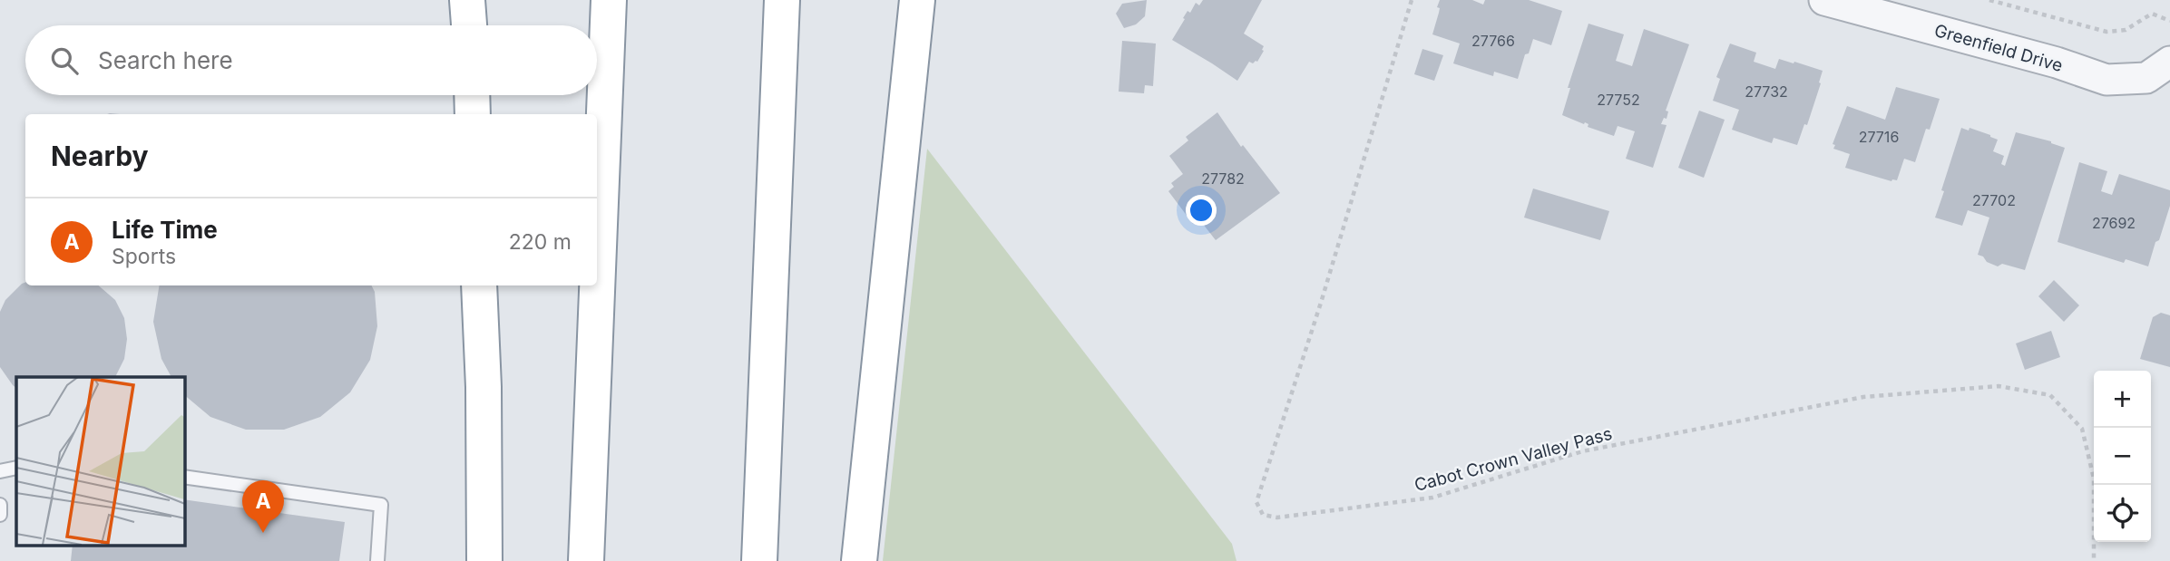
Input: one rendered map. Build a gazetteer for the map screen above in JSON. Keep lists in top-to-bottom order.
{
  "streets": {
    "street": ["Greenfield Drive"],
    "path": ["Cabot Crown Valley Pass"]
  },
  "house_numbers": [
    "27766",
    "27732",
    "27752",
    "27716",
    "27782",
    "27702",
    "27692"
  ],
  "page": {
    "search": "Search here",
    "heading": "Nearby",
    "list": [
      {
        "mark": "A",
        "name": "Life Time",
        "note": "Sports",
        "value": "220 m"
      }
    ],
    "map_buttons": ["+", "−"],
    "pins": "A"
  }
}
